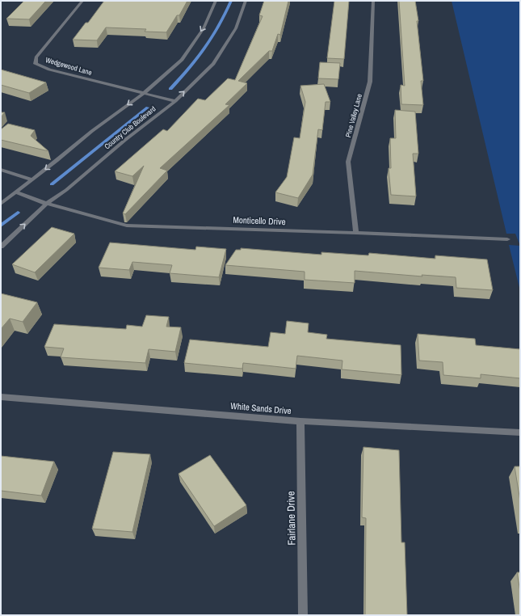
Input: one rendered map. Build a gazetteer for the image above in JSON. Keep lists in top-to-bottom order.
{
  "streets": {
    "street": [
      "Wedgewood Lane",
      "Pine Valley Lane",
      "Country Club Boulevard",
      "Monticello Drive",
      "White Sands Drive",
      "Fairlane Drive"
    ]
  },
  "crossings": [
    ["Wedgewood Lane", "Country Club Boulevard"],
    ["Pine Valley Lane", "Monticello Drive"],
    ["Country Club Boulevard", "Monticello Drive"],
    ["White Sands Drive", "Fairlane Drive"]
  ]
}
